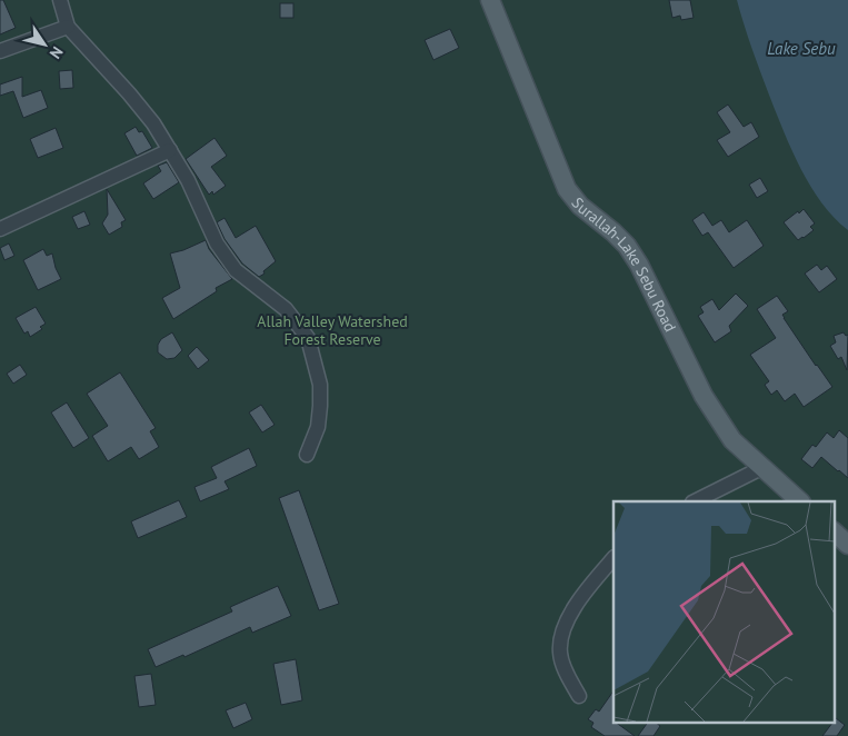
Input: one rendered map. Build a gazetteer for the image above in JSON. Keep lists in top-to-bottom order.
{
  "streets": {
    "main road": ["Surallah-Lake Sebu Road"]
  },
  "water": ["Lake Sebu"],
  "parks": ["Allah Valley Watershed Forest Reserve"],
  "north": "bottom right"
}
